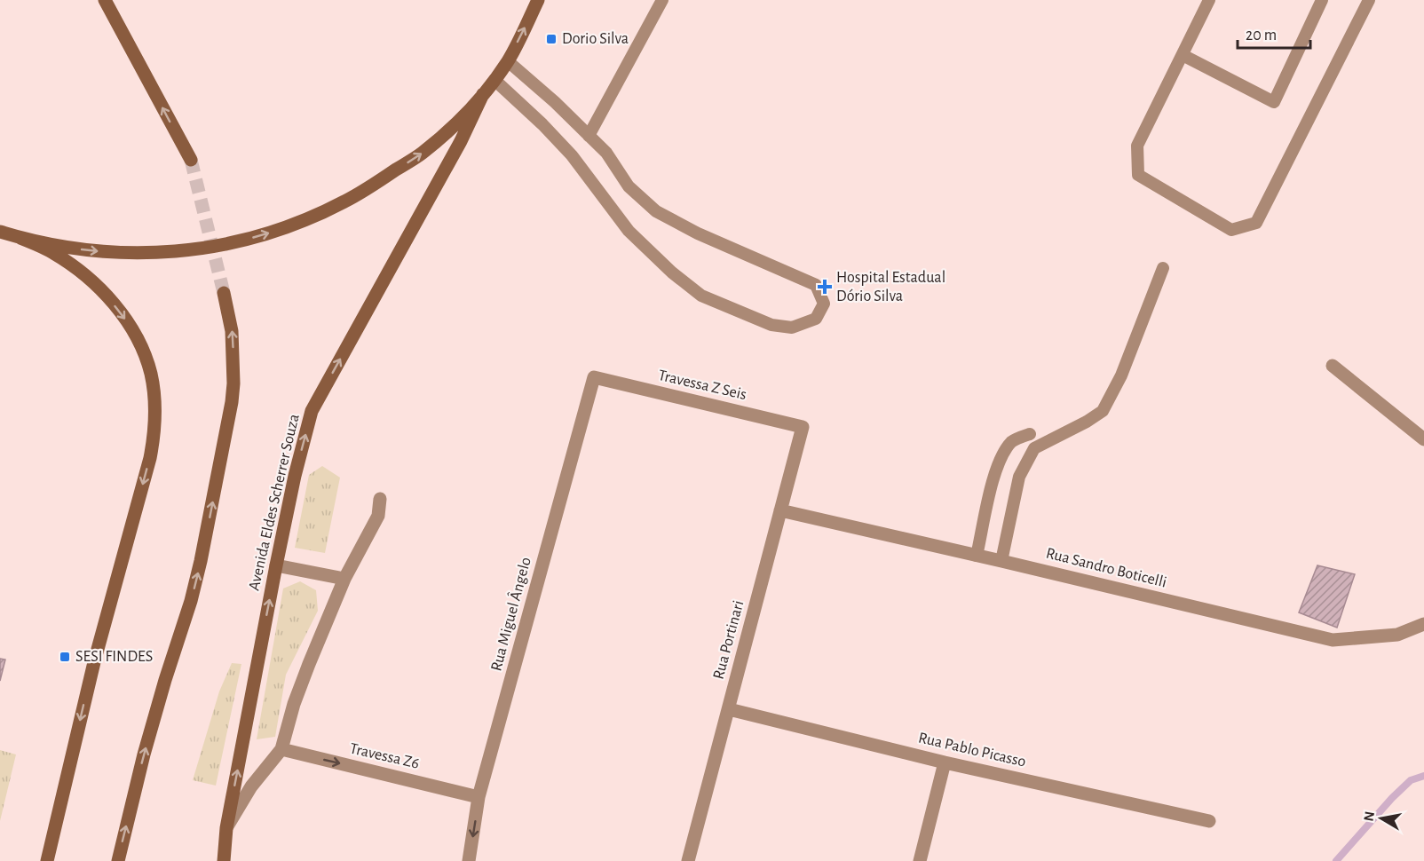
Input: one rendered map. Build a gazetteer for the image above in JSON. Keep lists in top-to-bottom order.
{
  "streets": {
    "main road": ["Avenida Eldes Scherrer Souza"],
    "street": [
      "Travessa Z Seis",
      "Rua Sandro Boticelli",
      "Rua Miguel Ângelo",
      "Rua Portinari",
      "Rua Pablo Picasso",
      "Travessa Z6"
    ]
  },
  "crossings": [
    ["Travessa Z Seis", "Rua Miguel Ângelo"],
    ["Travessa Z Seis", "Rua Portinari"],
    ["Rua Sandro Boticelli", "Rua Portinari"],
    ["Rua Miguel Ângelo", "Travessa Z6"],
    ["Rua Portinari", "Rua Pablo Picasso"]
  ],
  "one_way": ["Travessa Z6"],
  "places": {
    "transit": ["Dorio Silva", "SESI FINDES"],
    "health": ["Hospital Estadual Dório Silva"]
  },
  "scale_bar": "20 m",
  "north": "left"
}
